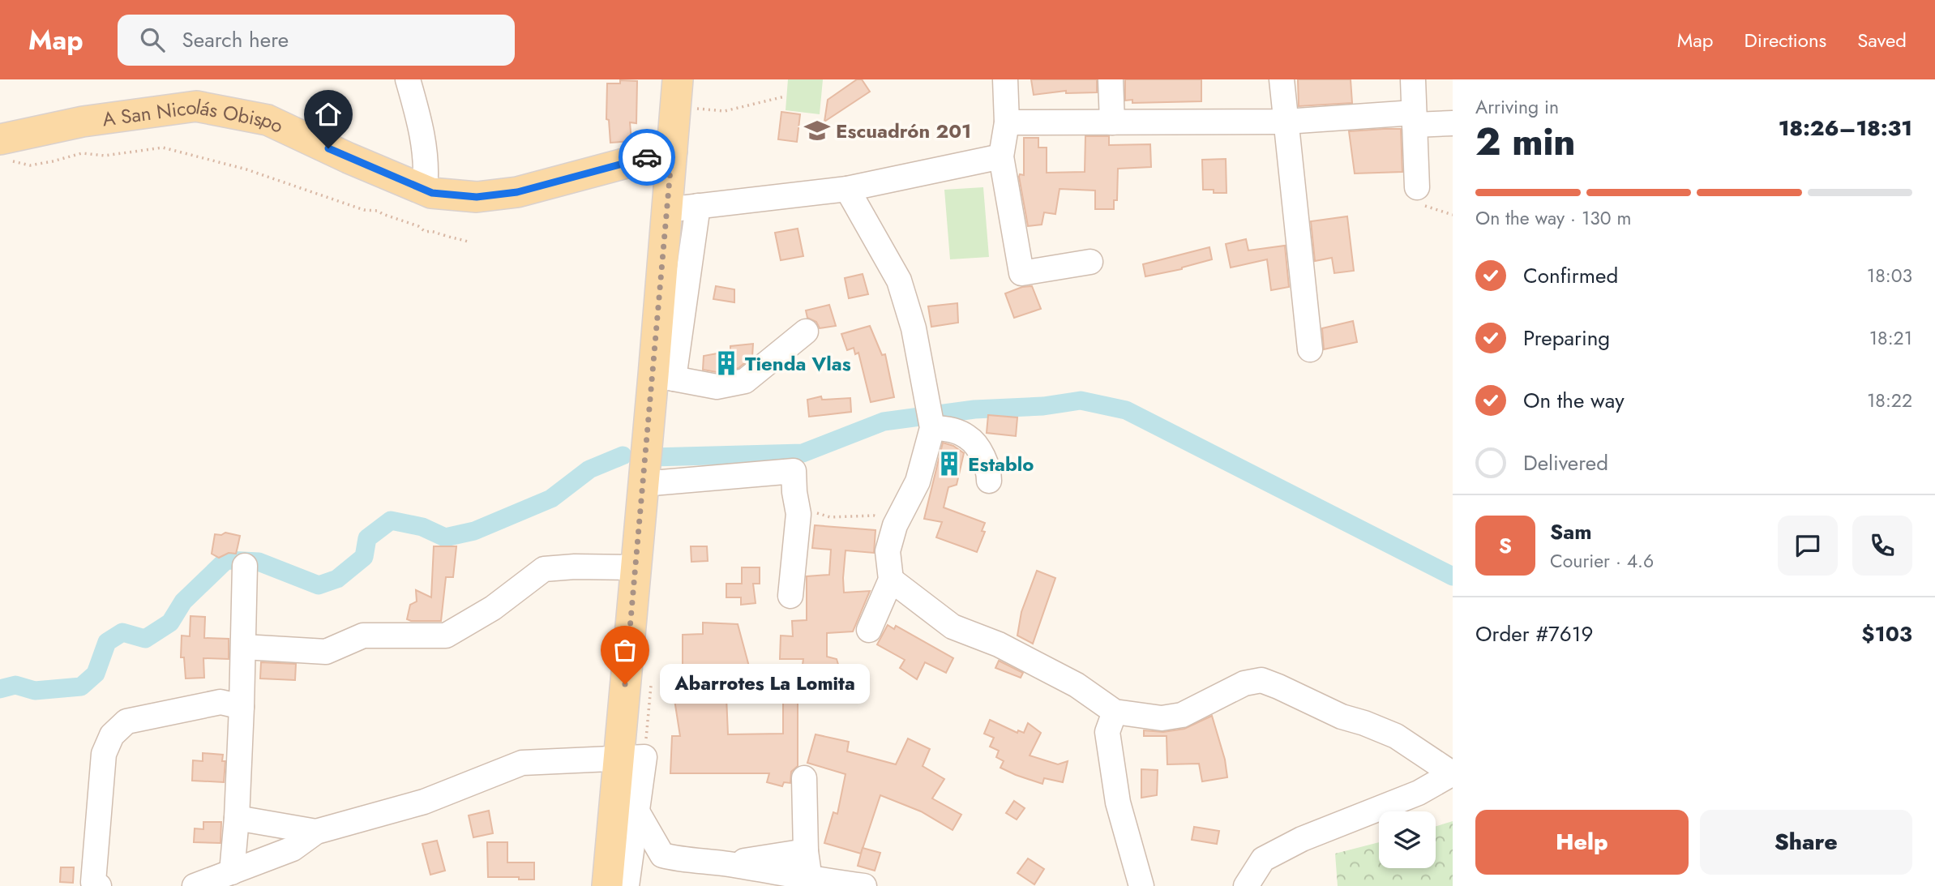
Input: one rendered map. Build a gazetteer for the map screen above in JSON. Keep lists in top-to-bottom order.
{
  "streets": {
    "main road": ["A San Nicolás Obispo"]
  },
  "places": {
    "school or university": ["Escuadrón 201"],
    "building": ["Tienda Vlas", "Establo"],
    "other": ["Abarrotes La Lomita"]
  },
  "page": {
    "header": "Map",
    "search": "Search here",
    "nav": ["Map", "Directions", "Saved"],
    "heading": ["2 min", "Arriving in", "18:26–18:31"],
    "panel": [
      "Sam",
      "Courier · 4.6",
      "Order #7619",
      "$103"
    ],
    "bar": "On the way · 130 m",
    "list": [
      ["Confirmed", "18:03"],
      ["Preparing", "18:21"],
      ["On the way", "18:22"],
      "Delivered"
    ],
    "round": "S",
    "bubble": "Abarrotes La Lomita",
    "buttons": ["Help", "Share"]
  }
}
